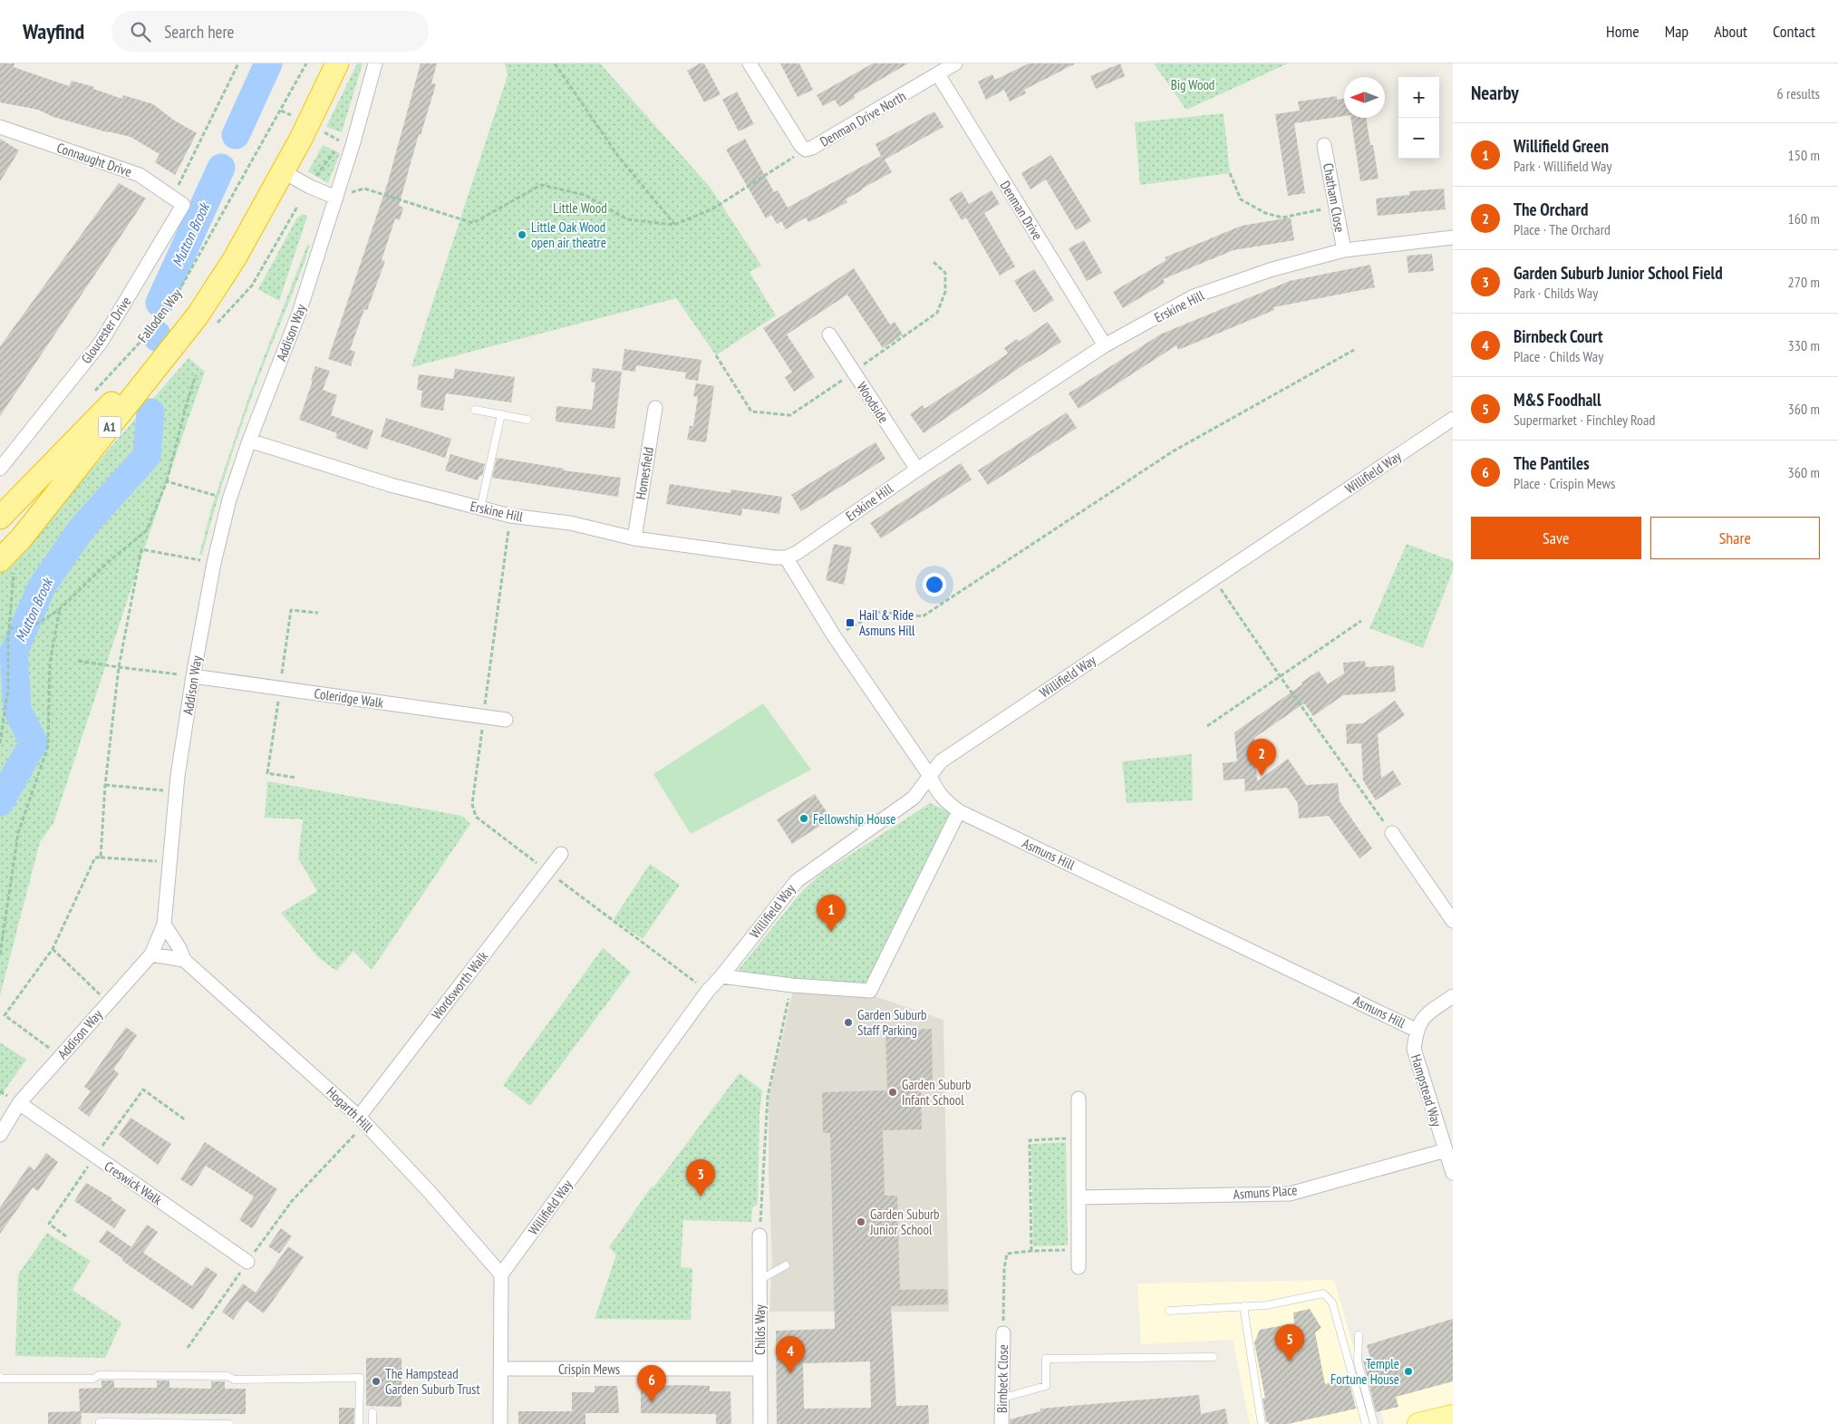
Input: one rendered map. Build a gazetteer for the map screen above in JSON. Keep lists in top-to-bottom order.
{
  "streets": {
    "highway": ["Falloden Way", "A1"],
    "street": [
      "Denman Drive North",
      "Connaught Drive",
      "Chatham Close",
      "Denman Drive",
      "Erskine Hill",
      "Gloucester Drive",
      "Addison Way",
      "Woodside",
      "Willifield Way",
      "Homesfield",
      "Coleridge Walk",
      "Asmuns Hill",
      "Wordsworth Walk",
      "Hampstead Way",
      "Hogarth Hill",
      "Creswick Walk",
      "Asmuns Place",
      "Childs Way",
      "Crispin Mews",
      "Birnbeck Close"
    ]
  },
  "crossings": [
    ["Denman Drive North", "Denman Drive"],
    ["Connaught Drive", "Gloucester Drive"],
    ["Chatham Close", "Erskine Hill"],
    ["Denman Drive", "Erskine Hill"],
    ["Erskine Hill", "Addison Way"],
    ["Erskine Hill", "Woodside"],
    ["Erskine Hill", "Homesfield"],
    ["Erskine Hill", "Asmuns Hill"],
    ["Addison Way", "Coleridge Walk"],
    ["Addison Way", "Hogarth Hill"],
    ["Addison Way", "Creswick Walk"],
    ["Willifield Way", "Asmuns Hill"],
    ["Willifield Way", "Hogarth Hill"],
    ["Asmuns Hill", "Hampstead Way"],
    ["Wordsworth Walk", "Hogarth Hill"],
    ["Hampstead Way", "Asmuns Place"],
    ["Childs Way", "Crispin Mews"]
  ],
  "water": ["Mutton Brook"],
  "parks": ["Big Wood", "Little Wood"],
  "places": {
    "other": [
      "Little Oak Wood open air theatre",
      "Fellowship House",
      "Garden Suburb Staff Parking",
      "Garden Suburb Infant School",
      "Garden Suburb Junior School",
      "Temple Fortune House",
      "The Hampstead Garden Suburb Trust"
    ],
    "transit": ["Hail & Ride Asmuns Hill"]
  },
  "north": "left",
  "page": {
    "header": "Wayfind",
    "search": "Search here",
    "nav": [
      "Home",
      "Map",
      "About",
      "Contact"
    ],
    "heading": ["Nearby", "6 results"],
    "map_buttons": ["+", "−"],
    "list": [
      {
        "mark": "1",
        "name": "Willifield Green",
        "note": "Park · Willifield Way",
        "value": "150 m"
      },
      {
        "mark": "2",
        "name": "The Orchard",
        "note": "Place · The Orchard",
        "value": "160 m"
      },
      {
        "mark": "3",
        "name": "Garden Suburb Junior School Field",
        "note": "Park · Childs Way",
        "value": "270 m"
      },
      {
        "mark": "4",
        "name": "Birnbeck Court",
        "note": "Place · Childs Way",
        "value": "330 m"
      },
      {
        "mark": "5",
        "name": "M&S Foodhall",
        "note": "Supermarket · Finchley Road",
        "value": "360 m"
      },
      {
        "mark": "6",
        "name": "The Pantiles",
        "note": "Place · Crispin Mews",
        "value": "360 m"
      }
    ],
    "buttons": ["Save", "Share"],
    "pins": [
      "2",
      "1",
      "3",
      "5",
      "4",
      "6"
    ]
  }
}
